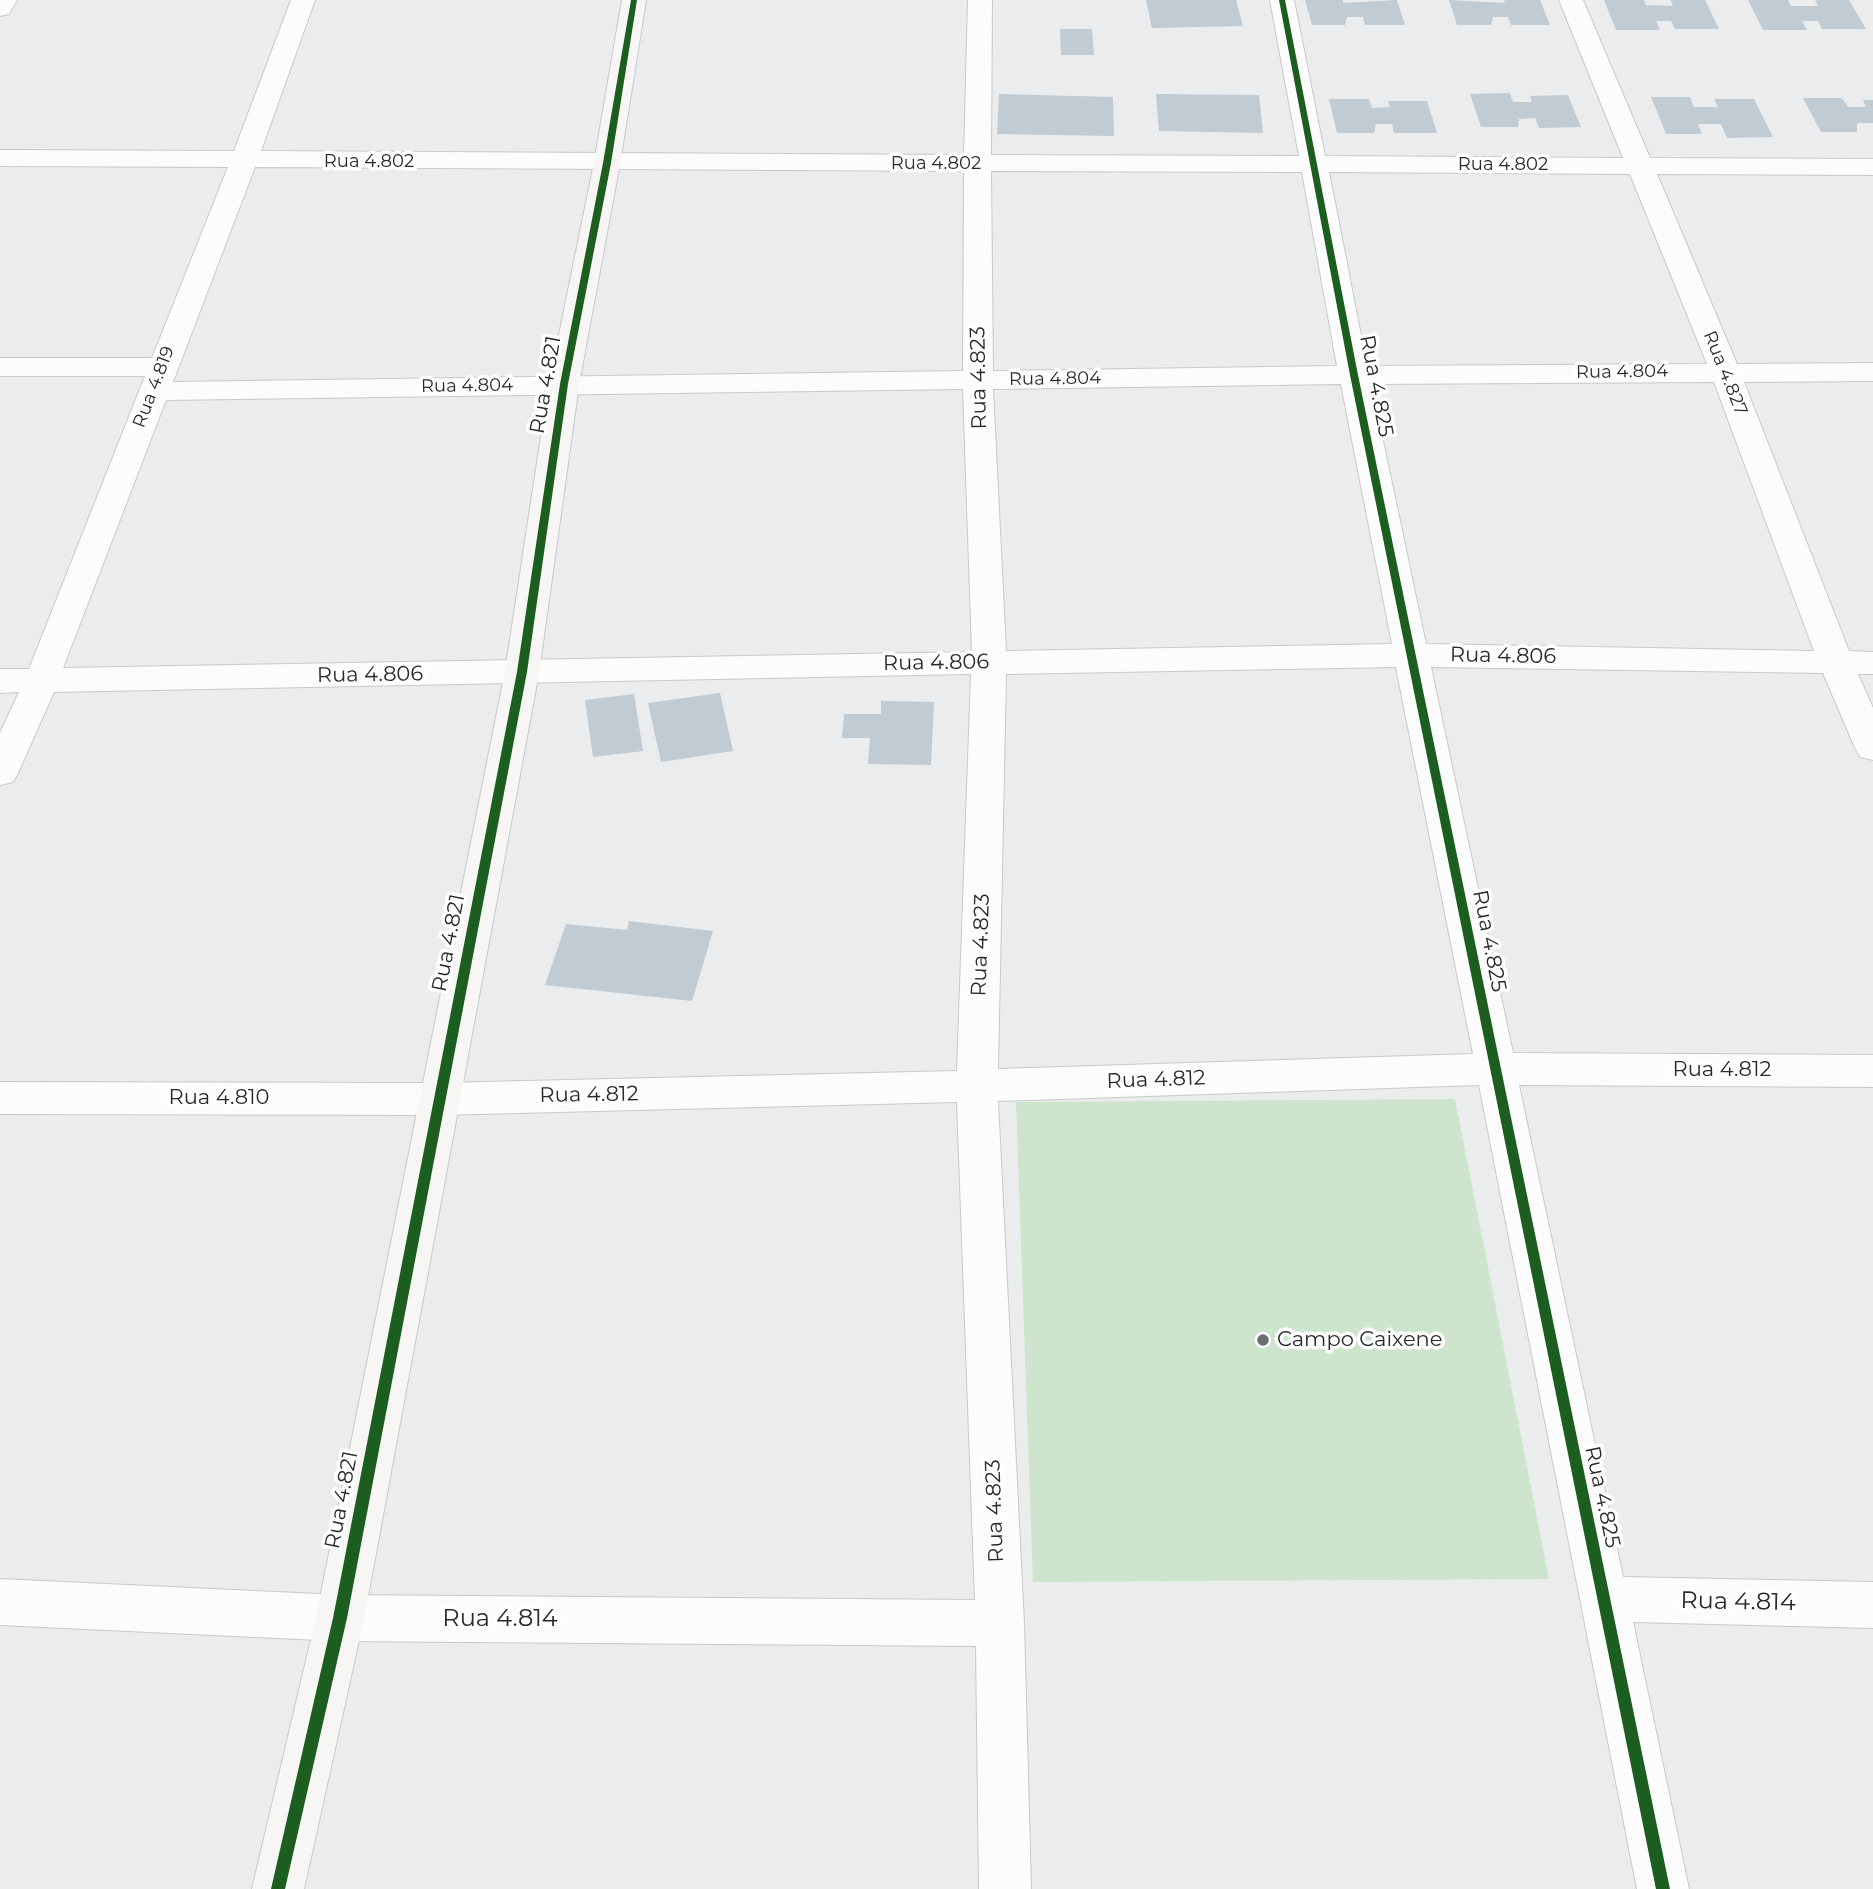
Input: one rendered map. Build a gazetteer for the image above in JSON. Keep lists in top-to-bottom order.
{
  "streets": {
    "street": [
      "Rua 4.802",
      "Rua 4.804",
      "Rua 4.827",
      "Rua 4.823",
      "Rua 4.821",
      "Rua 4.825",
      "Rua 4.819",
      "Rua 4.806",
      "Rua 4.812",
      "Rua 4.810",
      "Rua 4.814"
    ]
  },
  "crossings": [
    ["Rua 4.802", "Rua 4.827"],
    ["Rua 4.802", "Rua 4.823"],
    ["Rua 4.802", "Rua 4.821"],
    ["Rua 4.802", "Rua 4.825"],
    ["Rua 4.802", "Rua 4.819"],
    ["Rua 4.804", "Rua 4.827"],
    ["Rua 4.804", "Rua 4.823"],
    ["Rua 4.804", "Rua 4.821"],
    ["Rua 4.804", "Rua 4.825"],
    ["Rua 4.804", "Rua 4.819"],
    ["Rua 4.827", "Rua 4.806"],
    ["Rua 4.823", "Rua 4.806"],
    ["Rua 4.823", "Rua 4.812"],
    ["Rua 4.823", "Rua 4.814"],
    ["Rua 4.821", "Rua 4.806"],
    ["Rua 4.821", "Rua 4.812"],
    ["Rua 4.821", "Rua 4.810"],
    ["Rua 4.821", "Rua 4.814"],
    ["Rua 4.825", "Rua 4.806"],
    ["Rua 4.825", "Rua 4.812"],
    ["Rua 4.825", "Rua 4.814"],
    ["Rua 4.819", "Rua 4.806"],
    ["Rua 4.812", "Rua 4.810"]
  ],
  "places": ["Campo Caixene"]
}
